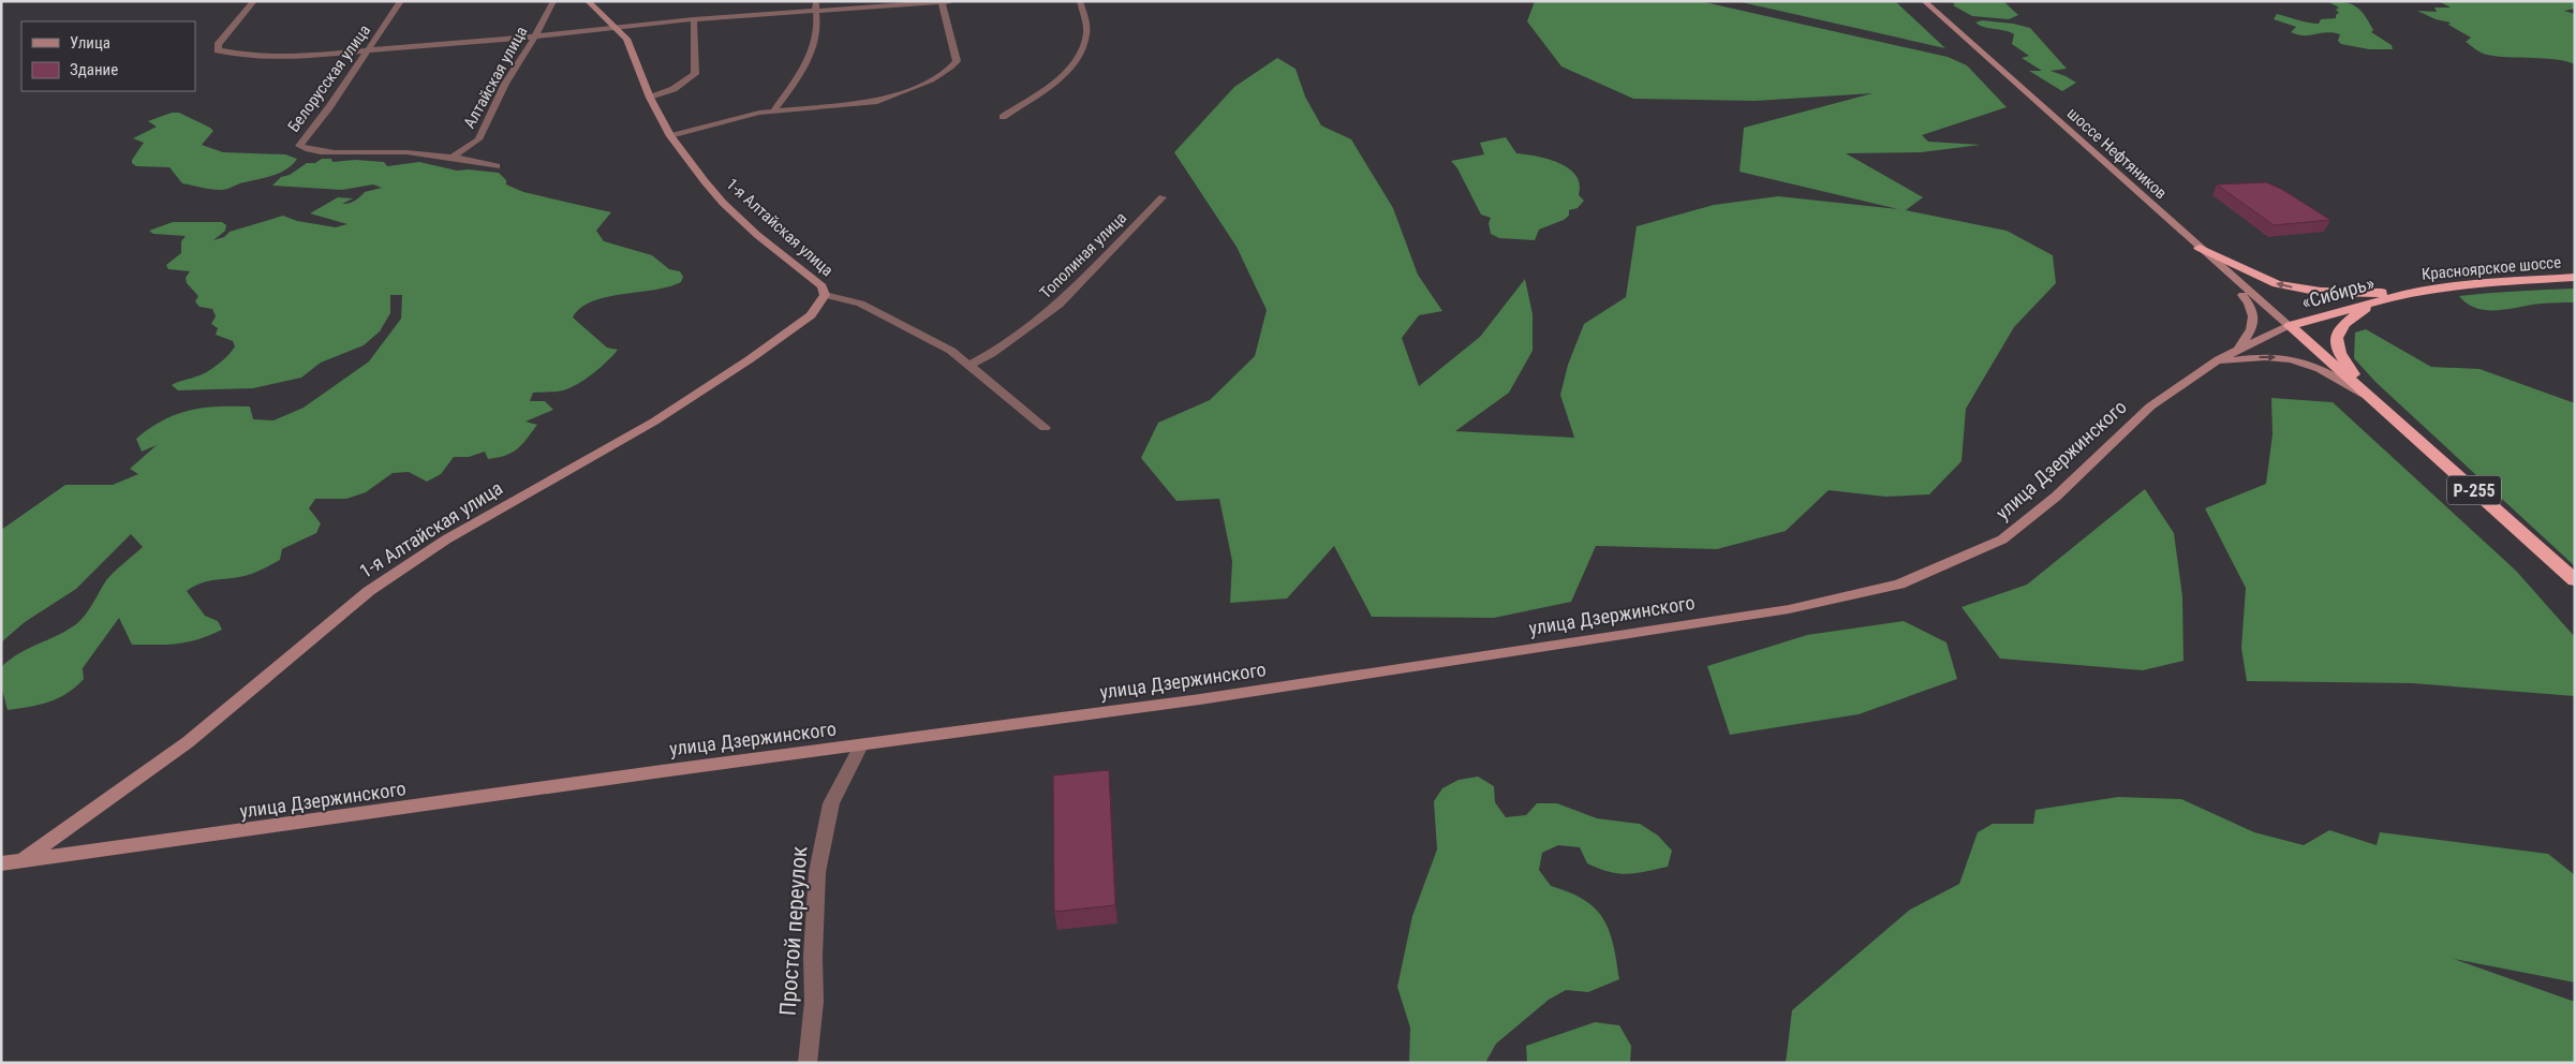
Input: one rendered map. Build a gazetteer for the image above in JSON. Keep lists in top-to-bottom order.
{
  "streets": {
    "highway": ["Красноярское шоссе", "«Сибирь»", "Р-255"],
    "main road": ["шоссе Нефтяников", "1-я Алтайская улица", "улица Дзержинского"],
    "street": [
      "Алтайская улица",
      "Белорусская улица",
      "Тополиная улица",
      "Простой переулок"
    ]
  },
  "crossings": [
    ["Алтайская улица", "Белорусская улица"],
    ["шоссе Нефтяников", "«Сибирь»"],
    ["шоссе Нефтяников", "улица Дзержинского"],
    ["1-я Алтайская улица", "Тополиная улица"],
    ["1-я Алтайская улица", "улица Дзержинского"],
    ["Красноярское шоссе", "«Сибирь»"],
    ["«Сибирь»", "улица Дзержинского"],
    ["«Сибирь»", "Р-255"],
    ["улица Дзержинского", "Простой переулок"]
  ],
  "legend": ["Улица", "Здание"]
}
